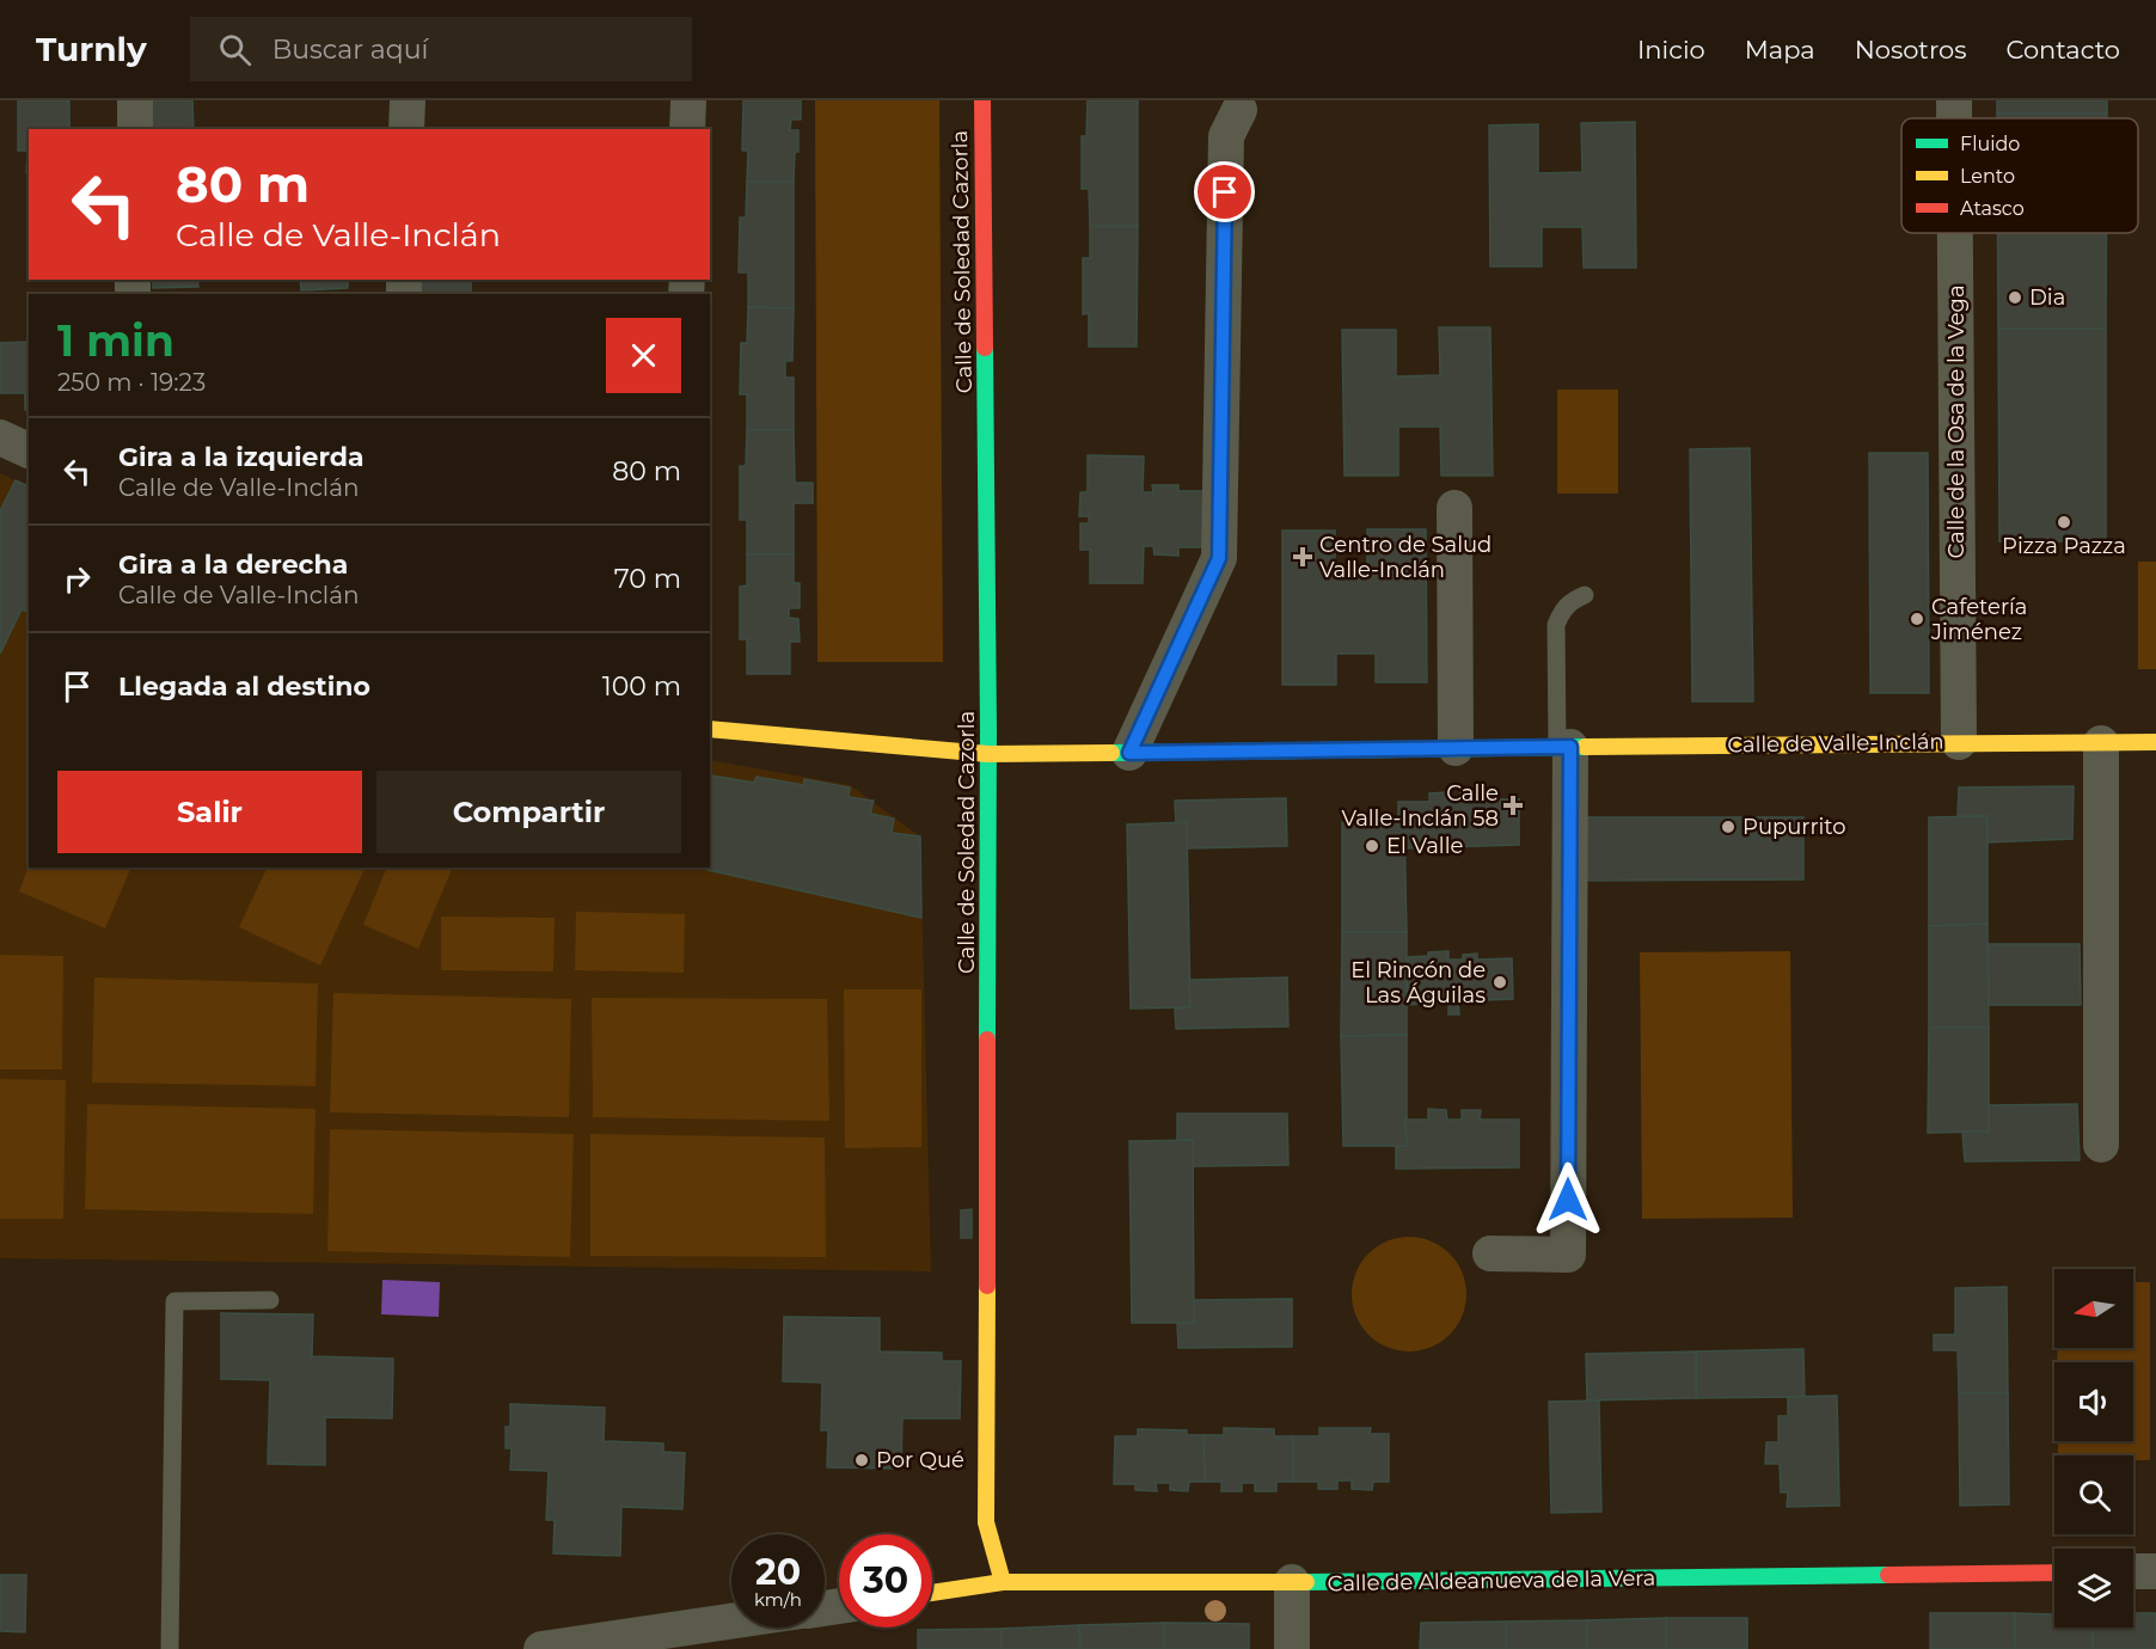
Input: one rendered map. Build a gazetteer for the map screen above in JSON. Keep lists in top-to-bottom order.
{
  "streets": {
    "street": [
      "Calle de Soledad Cazorla",
      "Calle de la Osa de la Vega",
      "Calle de Valle-Inclán",
      "Calle de Aldeanueva de la Vera"
    ]
  },
  "crossings": [
    ["Calle de Soledad Cazorla", "Calle de Valle-Inclán"],
    ["Calle de Soledad Cazorla", "Calle de Aldeanueva de la Vera"],
    ["Calle de la Osa de la Vega", "Calle de Valle-Inclán"]
  ],
  "places": {
    "other": [
      "Dia",
      "Pizza Pazza",
      "Cafetería Jiménez",
      "Pupurrito",
      "El Valle",
      "El Rincón de Las Águilas",
      "Por Qué"
    ],
    "health": ["Centro de Salud Valle-Inclán", "Calle Valle-Inclán 58"]
  },
  "legend": ["Fluido", "Lento", "Atasco"],
  "north": "left",
  "page": {
    "header": "Turnly",
    "search": "Buscar aquí",
    "nav": [
      "Inicio",
      "Mapa",
      "Nosotros",
      "Contacto"
    ],
    "turn": ["80 m", "Calle de Valle-Inclán"],
    "heading": ["1 min", "250 m · 19:23"],
    "list": [
      {
        "name": "Gira a la izquierda",
        "note": "Calle de Valle-Inclán",
        "value": "80 m"
      },
      {
        "name": "Gira a la derecha",
        "note": "Calle de Valle-Inclán",
        "value": "70 m"
      },
      {
        "name": "Llegada al destino",
        "value": "100 m"
      }
    ],
    "buttons": ["Salir", "Compartir"],
    "speed": "20 km/h",
    "limit": "30"
  }
}
